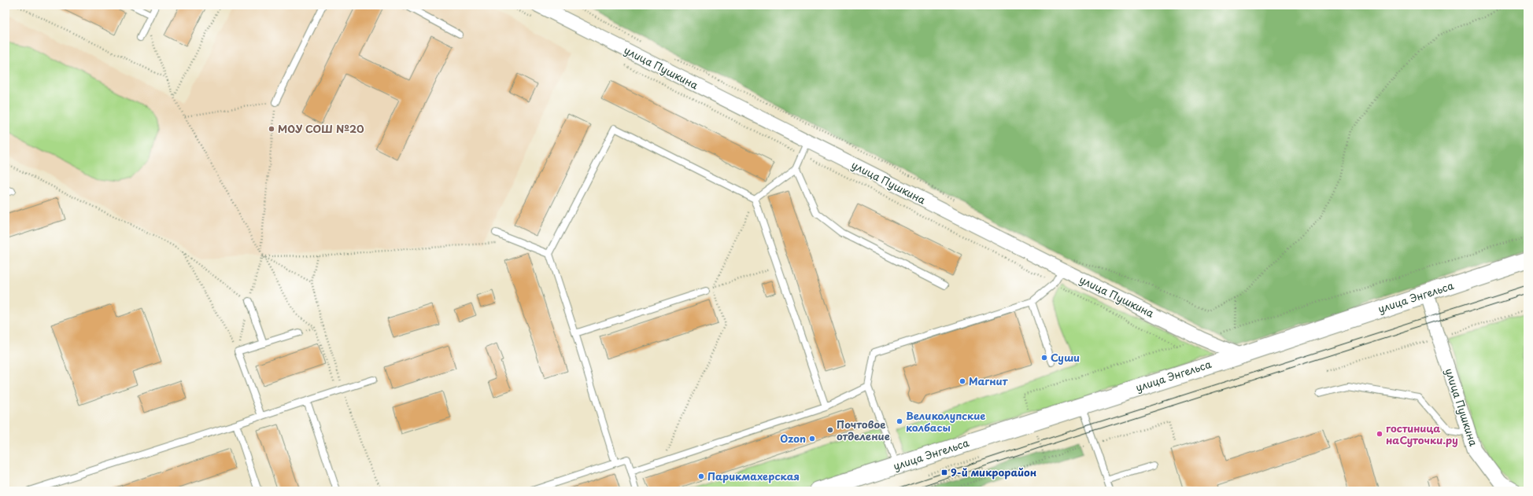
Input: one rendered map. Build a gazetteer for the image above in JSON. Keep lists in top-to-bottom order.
{
  "streets": {
    "main road": ["улица Энгельса"],
    "street": ["улица Пушкина"]
  },
  "crossings": [
    ["улица Пушкина", "улица Энгельса"]
  ],
  "places": {
    "other": [
      "МОУ СОШ №20",
      "Суши",
      "Магнит",
      "Великолупские колбасы",
      "Почтовое отделение",
      "гостиница наСуточки.ру",
      "Ozon",
      "Парикмахерская"
    ],
    "transit": ["9-й микрорайон"]
  }
}
